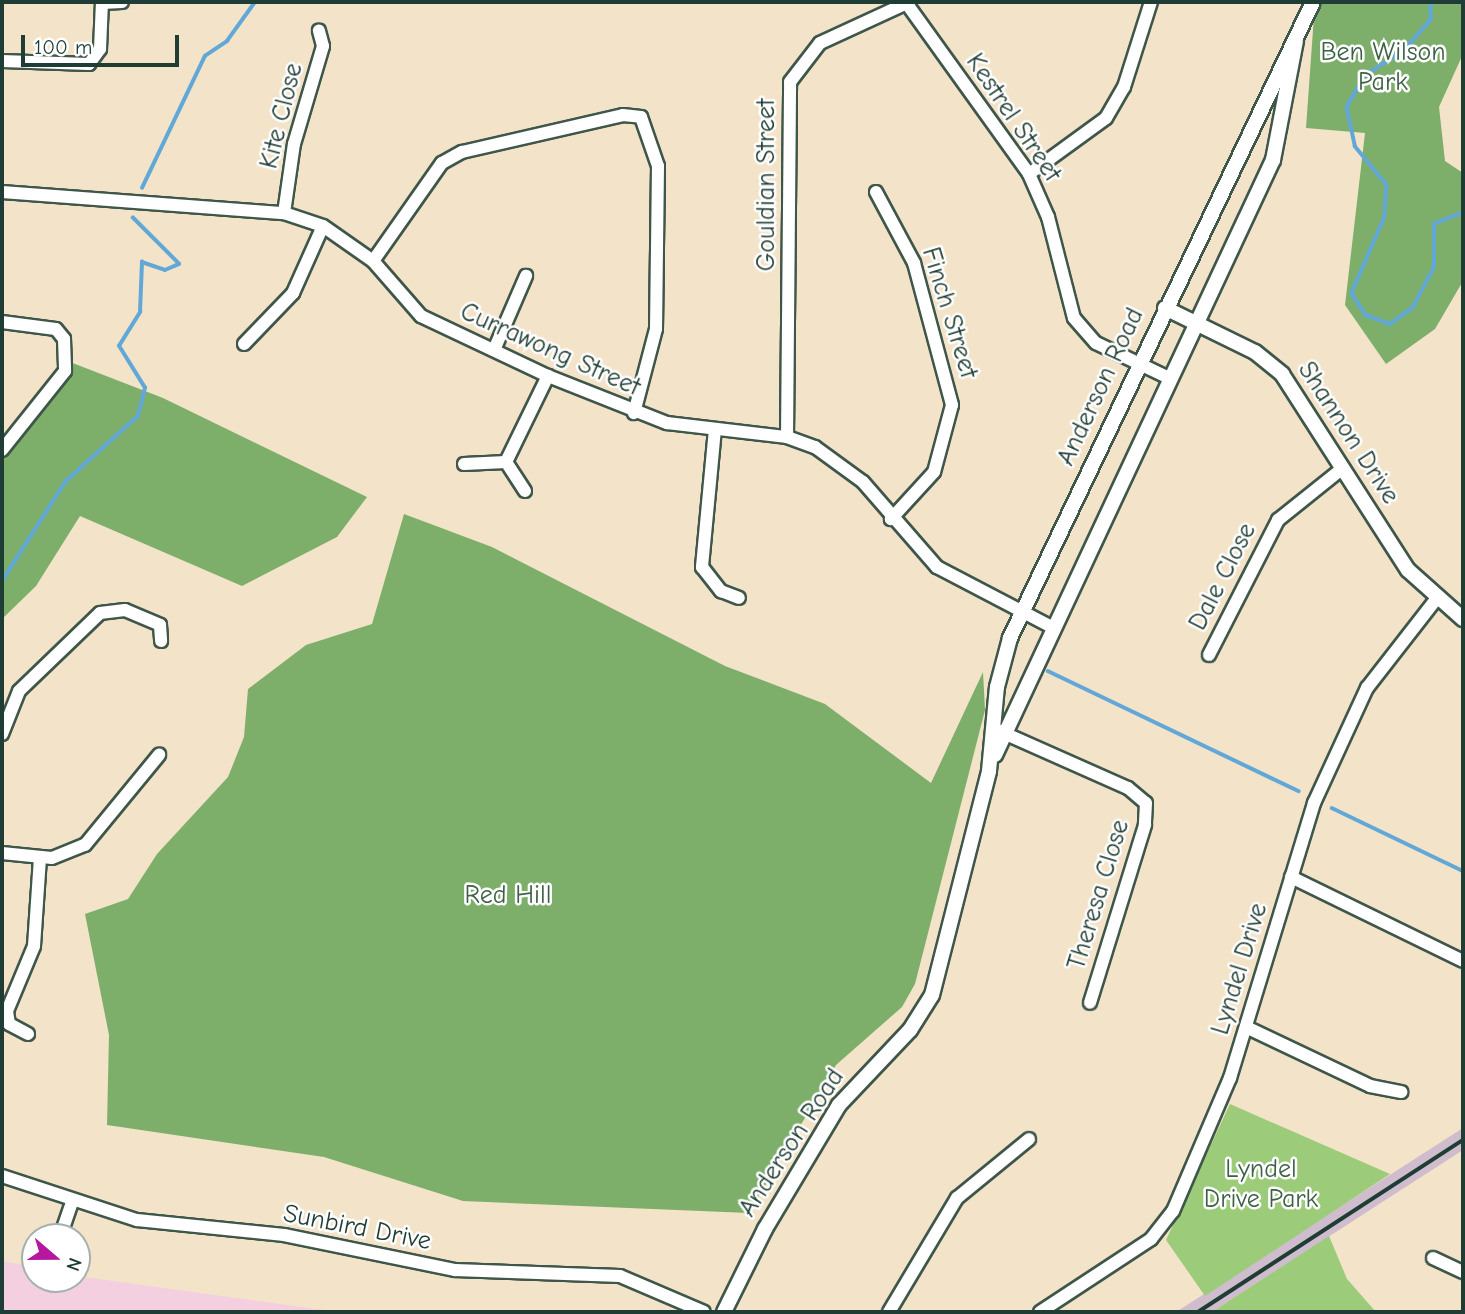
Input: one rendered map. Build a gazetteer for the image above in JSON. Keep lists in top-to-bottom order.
{
  "streets": {
    "street": [
      "Kite Close",
      "Kestrel Street",
      "Gouldian Street",
      "Finch Street",
      "Currawong Street",
      "Anderson Road",
      "Shannon Drive",
      "Dale Close",
      "Theresa Close",
      "Lyndel Drive",
      "Sunbird Drive"
    ]
  },
  "crossings": [
    ["Kite Close", "Currawong Street"],
    ["Kestrel Street", "Gouldian Street"],
    ["Kestrel Street", "Anderson Road"],
    ["Gouldian Street", "Currawong Street"],
    ["Finch Street", "Currawong Street"],
    ["Currawong Street", "Anderson Road"],
    ["Anderson Road", "Shannon Drive"],
    ["Anderson Road", "Theresa Close"],
    ["Shannon Drive", "Dale Close"],
    ["Shannon Drive", "Lyndel Drive"]
  ],
  "parks": ["Ben Wilson Park", "Red Hill", "Lyndel Drive Park"],
  "scale_bar": "100 m",
  "north": "right"
}
